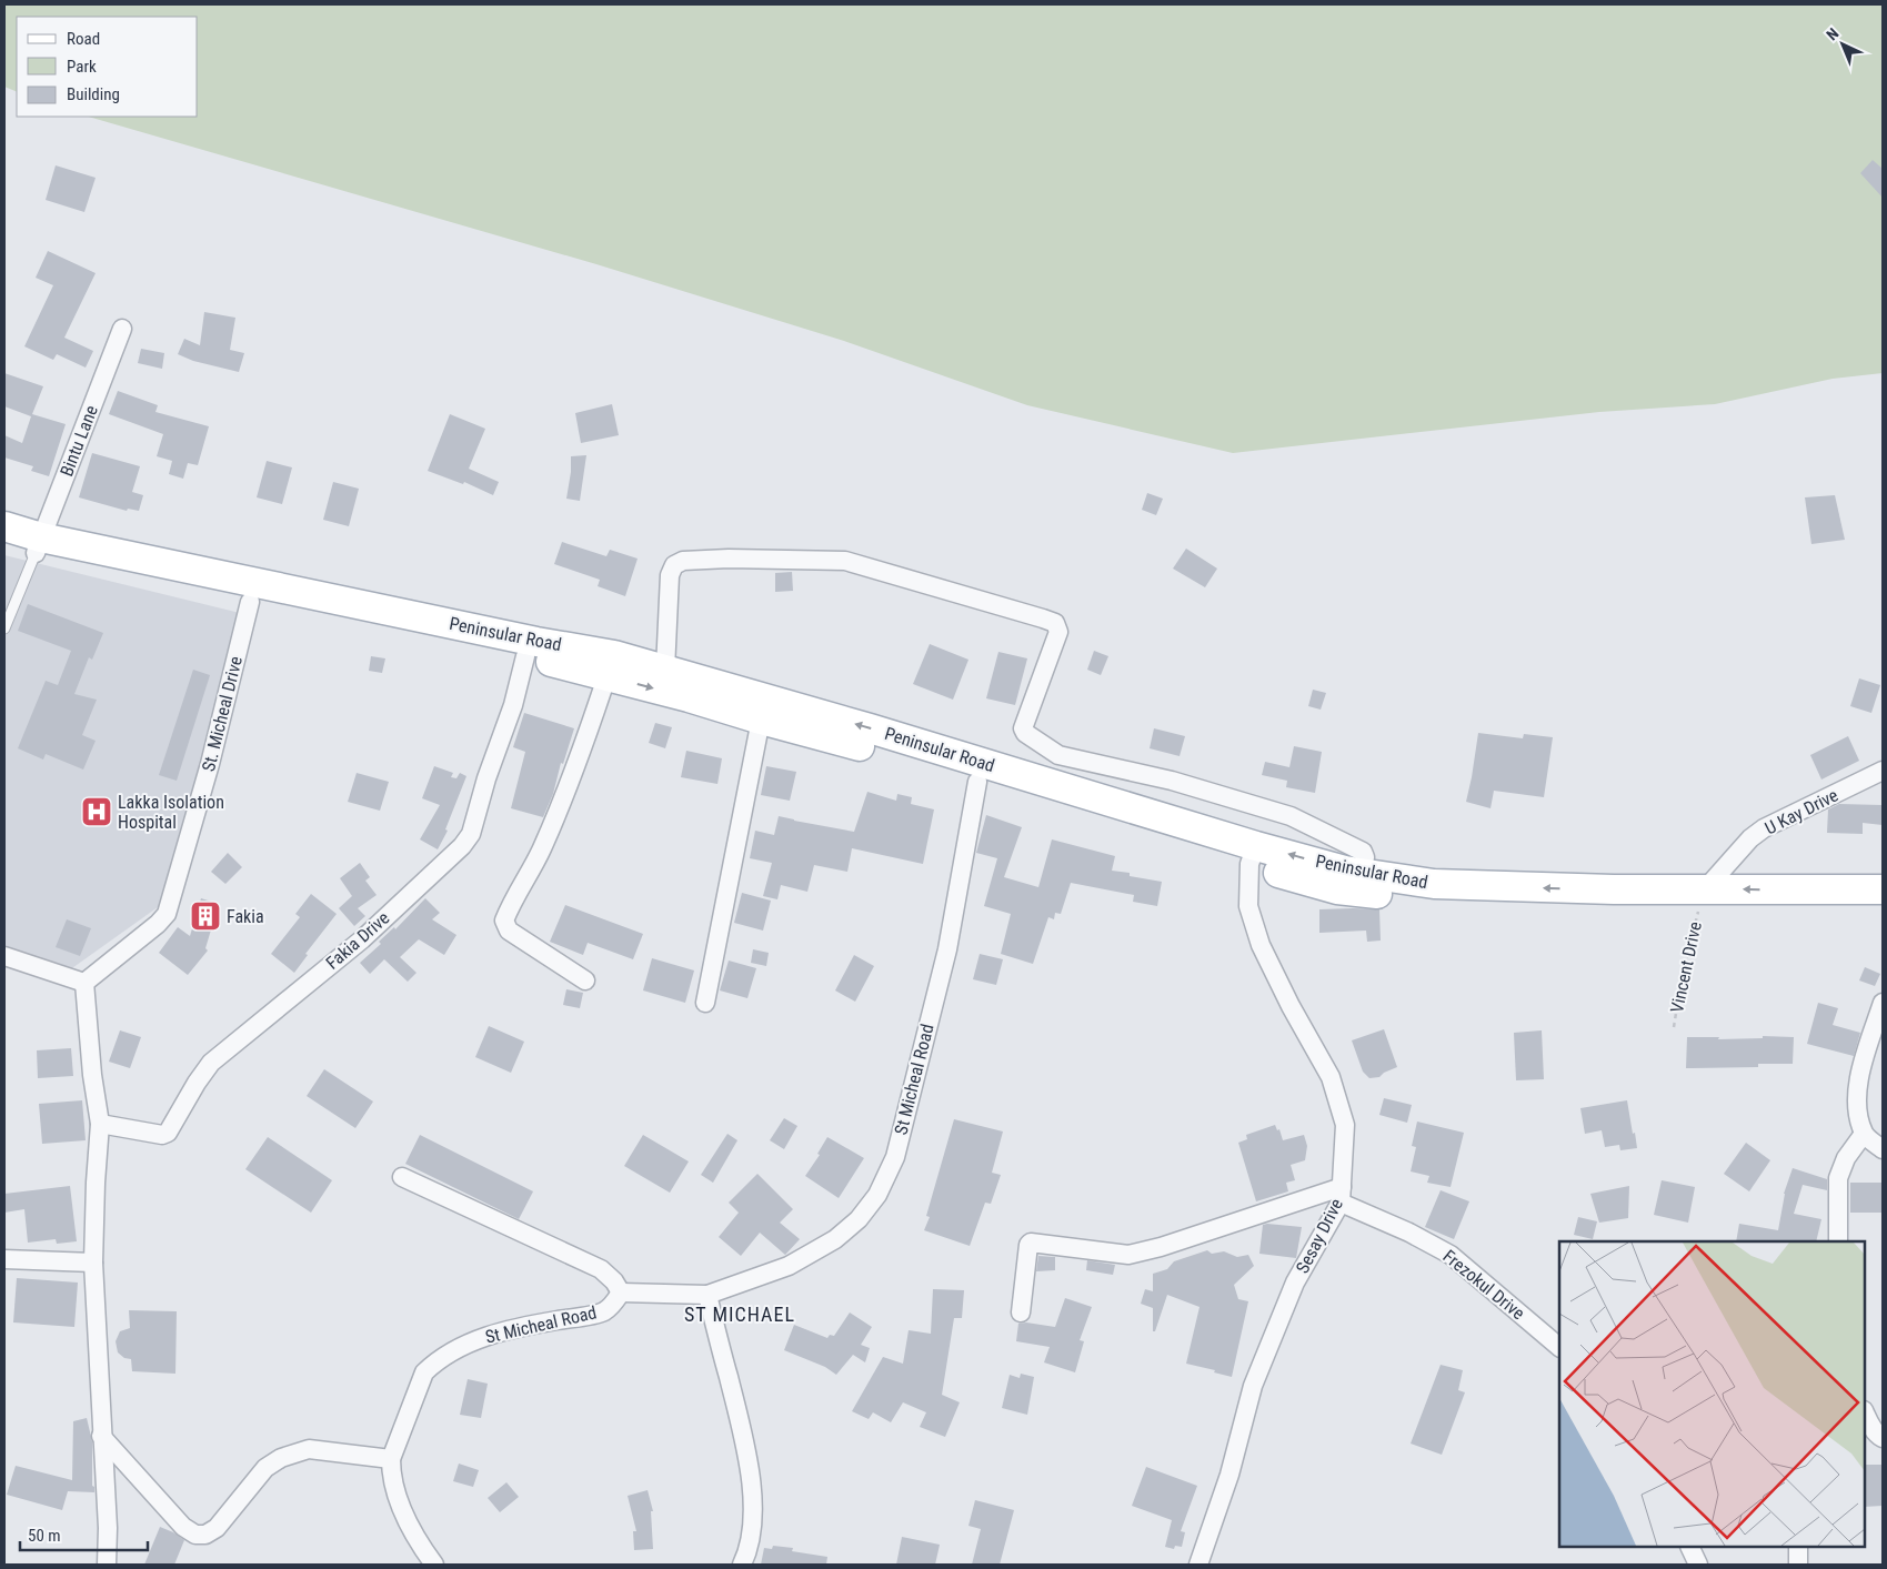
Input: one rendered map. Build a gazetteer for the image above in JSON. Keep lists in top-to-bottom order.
{
  "streets": {
    "main road": ["Peninsular Road"],
    "street": [
      "Bintu Lane",
      "St. Micheal Drive",
      "U Kay Drive",
      "Fakia Drive",
      "St Micheal Road",
      "Sesay Drive",
      "Frezokul Drive"
    ],
    "path": ["Vincent Drive"]
  },
  "crossings": [
    ["Bintu Lane", "Peninsular Road"],
    ["Peninsular Road", "St. Micheal Drive"],
    ["Peninsular Road", "U Kay Drive"],
    ["Peninsular Road", "Fakia Drive"],
    ["Peninsular Road", "Vincent Drive"],
    ["Peninsular Road", "St Micheal Road"],
    ["Peninsular Road", "Sesay Drive"],
    ["U Kay Drive", "Vincent Drive"],
    ["Sesay Drive", "Frezokul Drive"]
  ],
  "districts": ["ST MICHAEL"],
  "places": {
    "hospital": ["Lakka Isolation Hospital"],
    "building": ["Fakia"]
  },
  "legend": ["Road", "Park", "Building"],
  "scale_bar": "50 m",
  "north": "top left"
}
